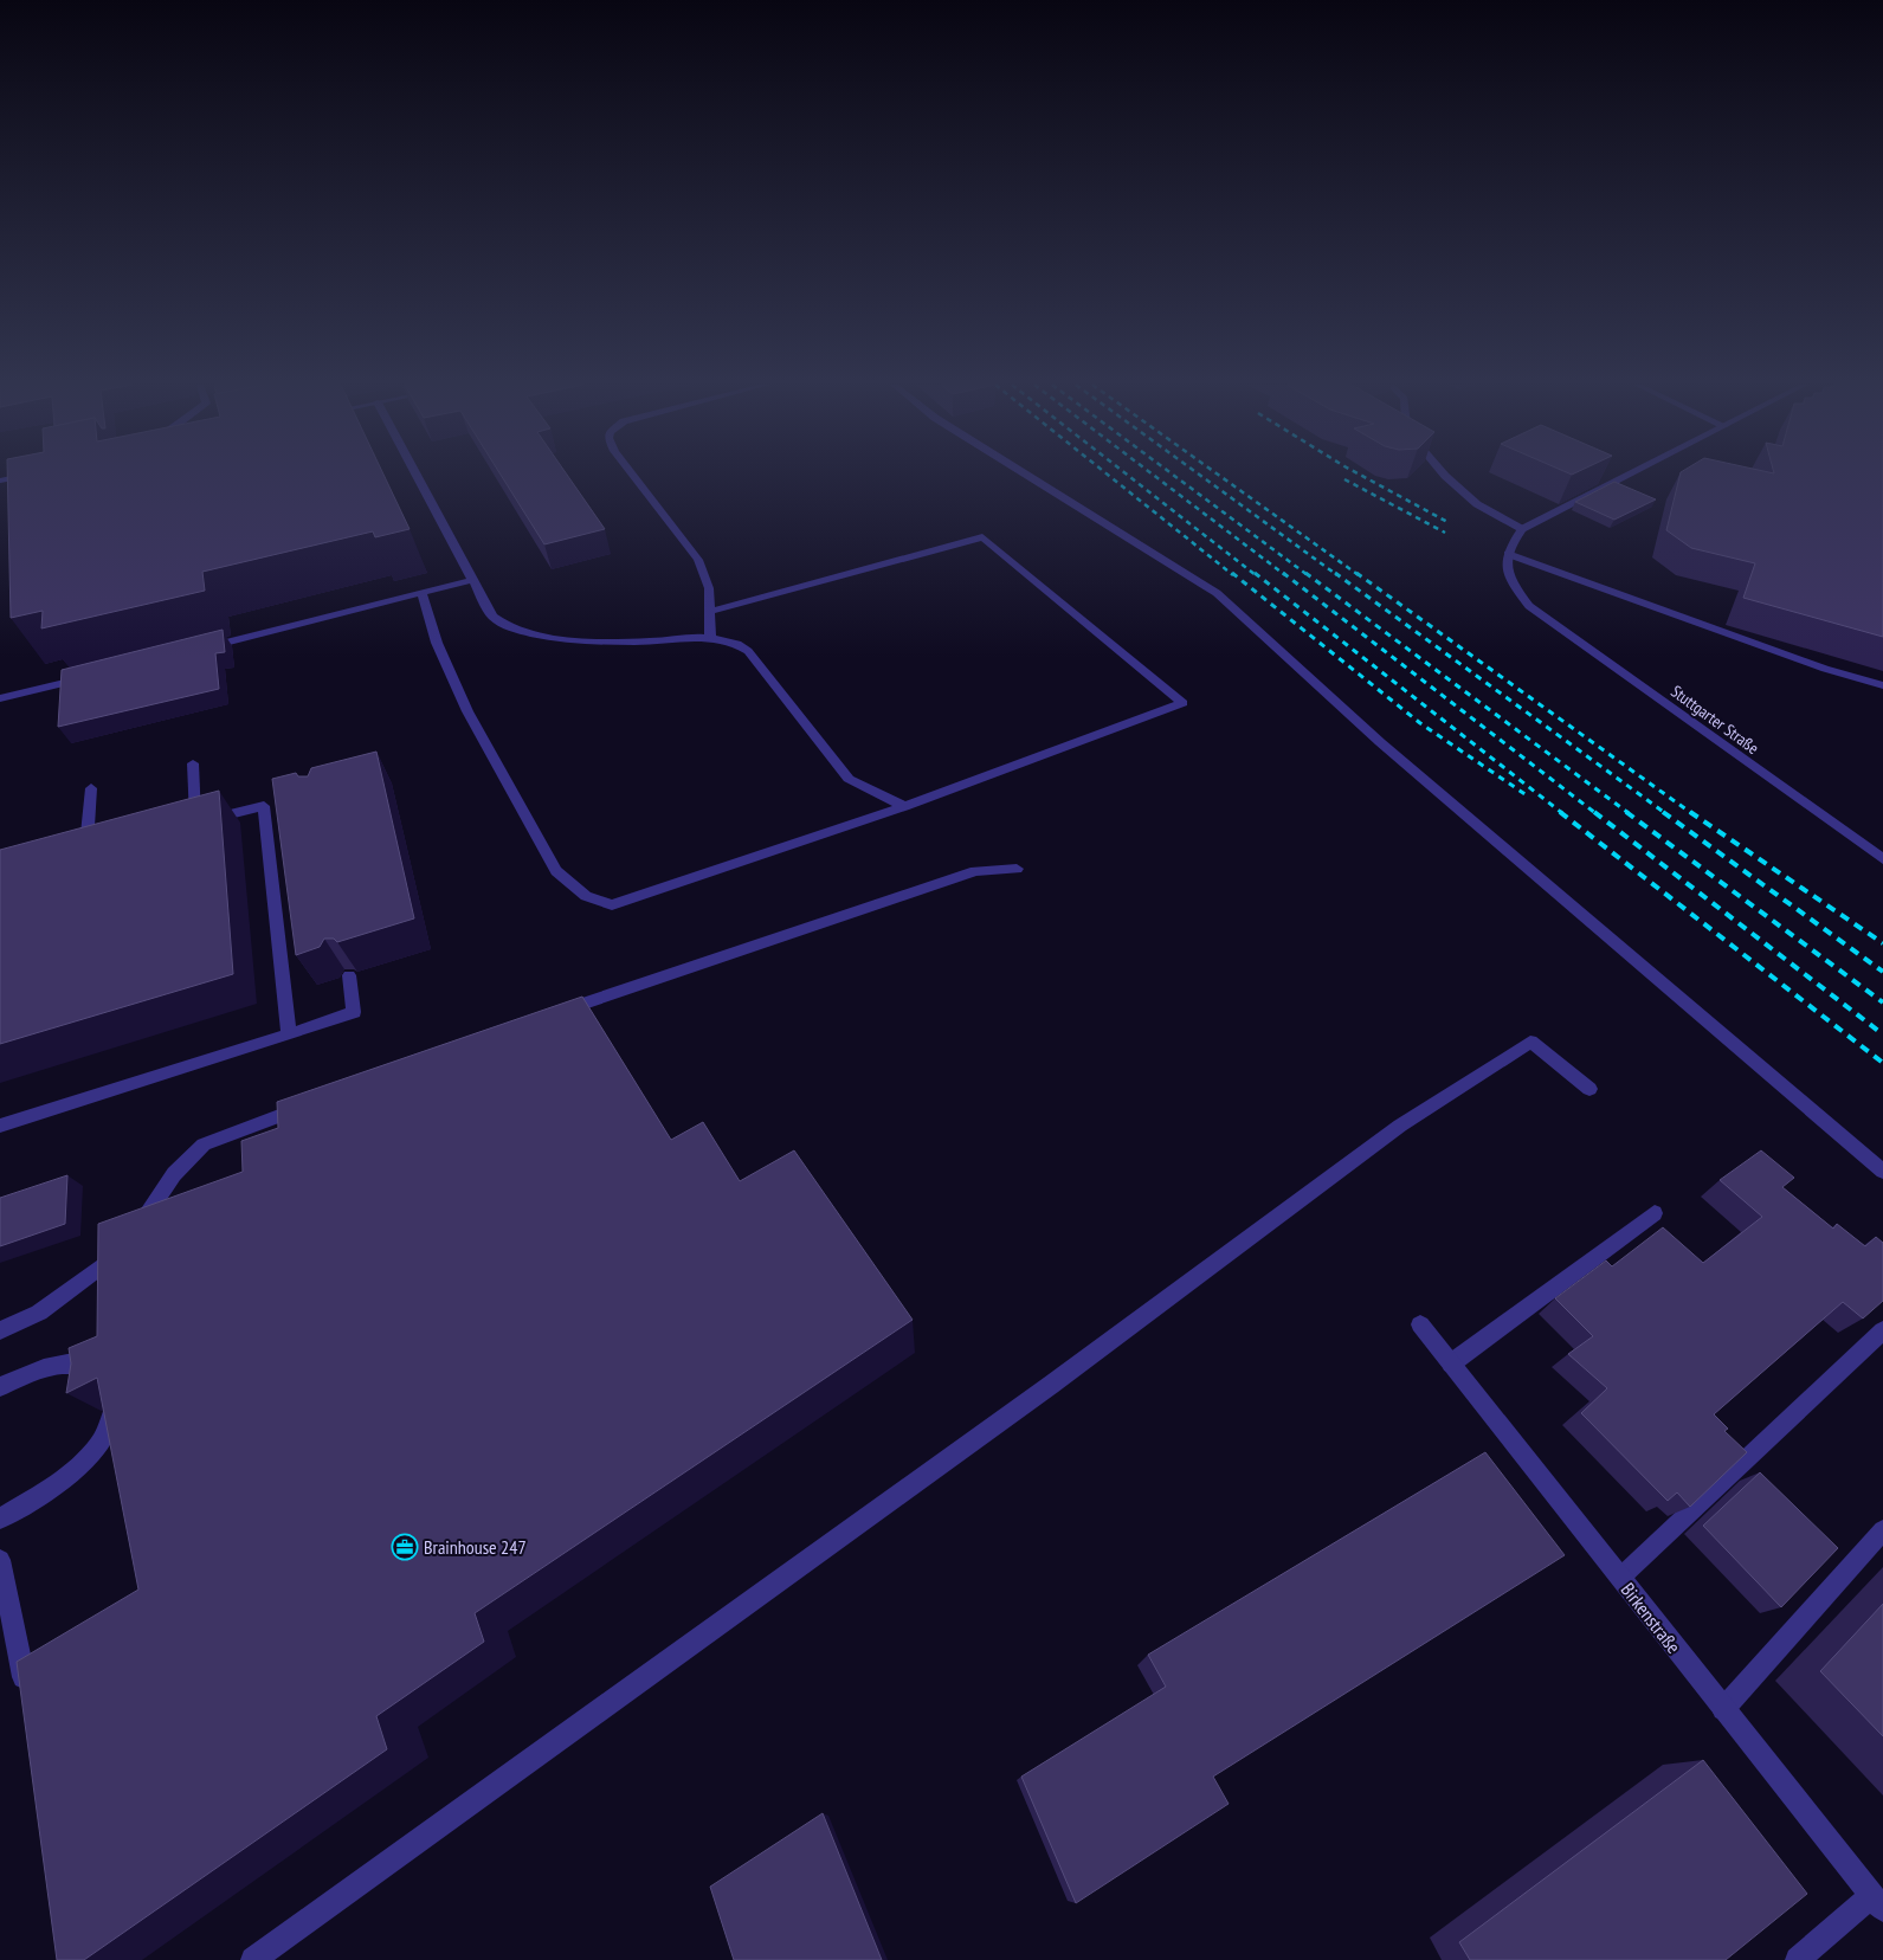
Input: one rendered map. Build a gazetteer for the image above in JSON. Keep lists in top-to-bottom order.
{
  "streets": {
    "street": ["Stuttgarter Straße", "Birkenstraße"]
  },
  "places": {
    "office": ["Brainhouse 247"]
  }
}
